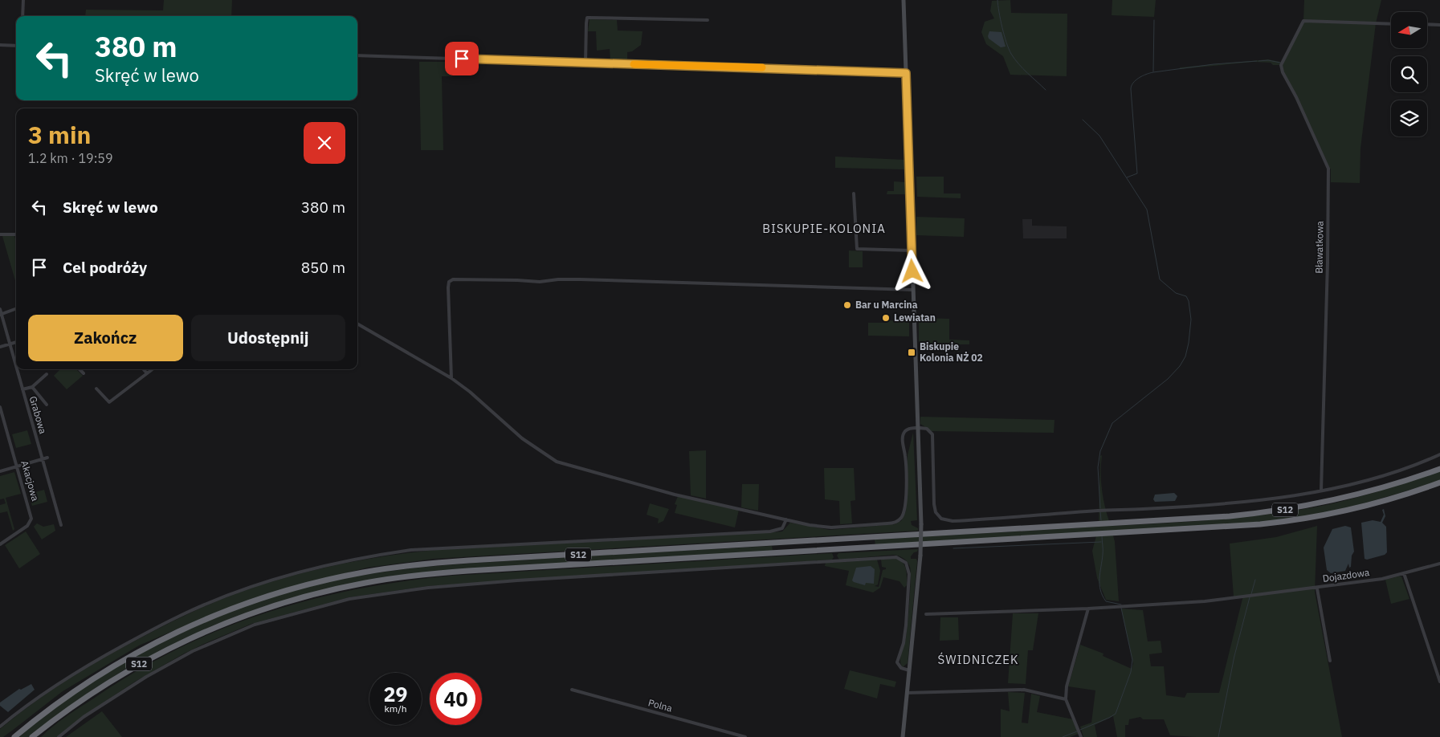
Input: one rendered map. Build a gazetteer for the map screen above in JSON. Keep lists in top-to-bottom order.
{
  "streets": {
    "highway": ["S12"],
    "street": [
      "Bławatkowa",
      "Grabowa",
      "Akacjowa",
      "Dojazdowa",
      "Polna"
    ]
  },
  "districts": ["BISKUPIE-KOLONIA", "ŚWIDNICZEK"],
  "places": {
    "other": ["Bar u Marcina", "Lewiatan"],
    "transit": ["Biskupie Kolonia NŻ 02"]
  },
  "north": "left",
  "page": {
    "turn": ["380 m", "Skręć w lewo"],
    "heading": ["3 min", "1.2 km · 19:59"],
    "list": [
      {
        "name": "Skręć w lewo",
        "value": "380 m"
      },
      {
        "name": "Cel podróży",
        "value": "850 m"
      }
    ],
    "buttons": ["Zakończ", "Udostępnij"],
    "speed": "29 km/h",
    "limit": "40"
  }
}
